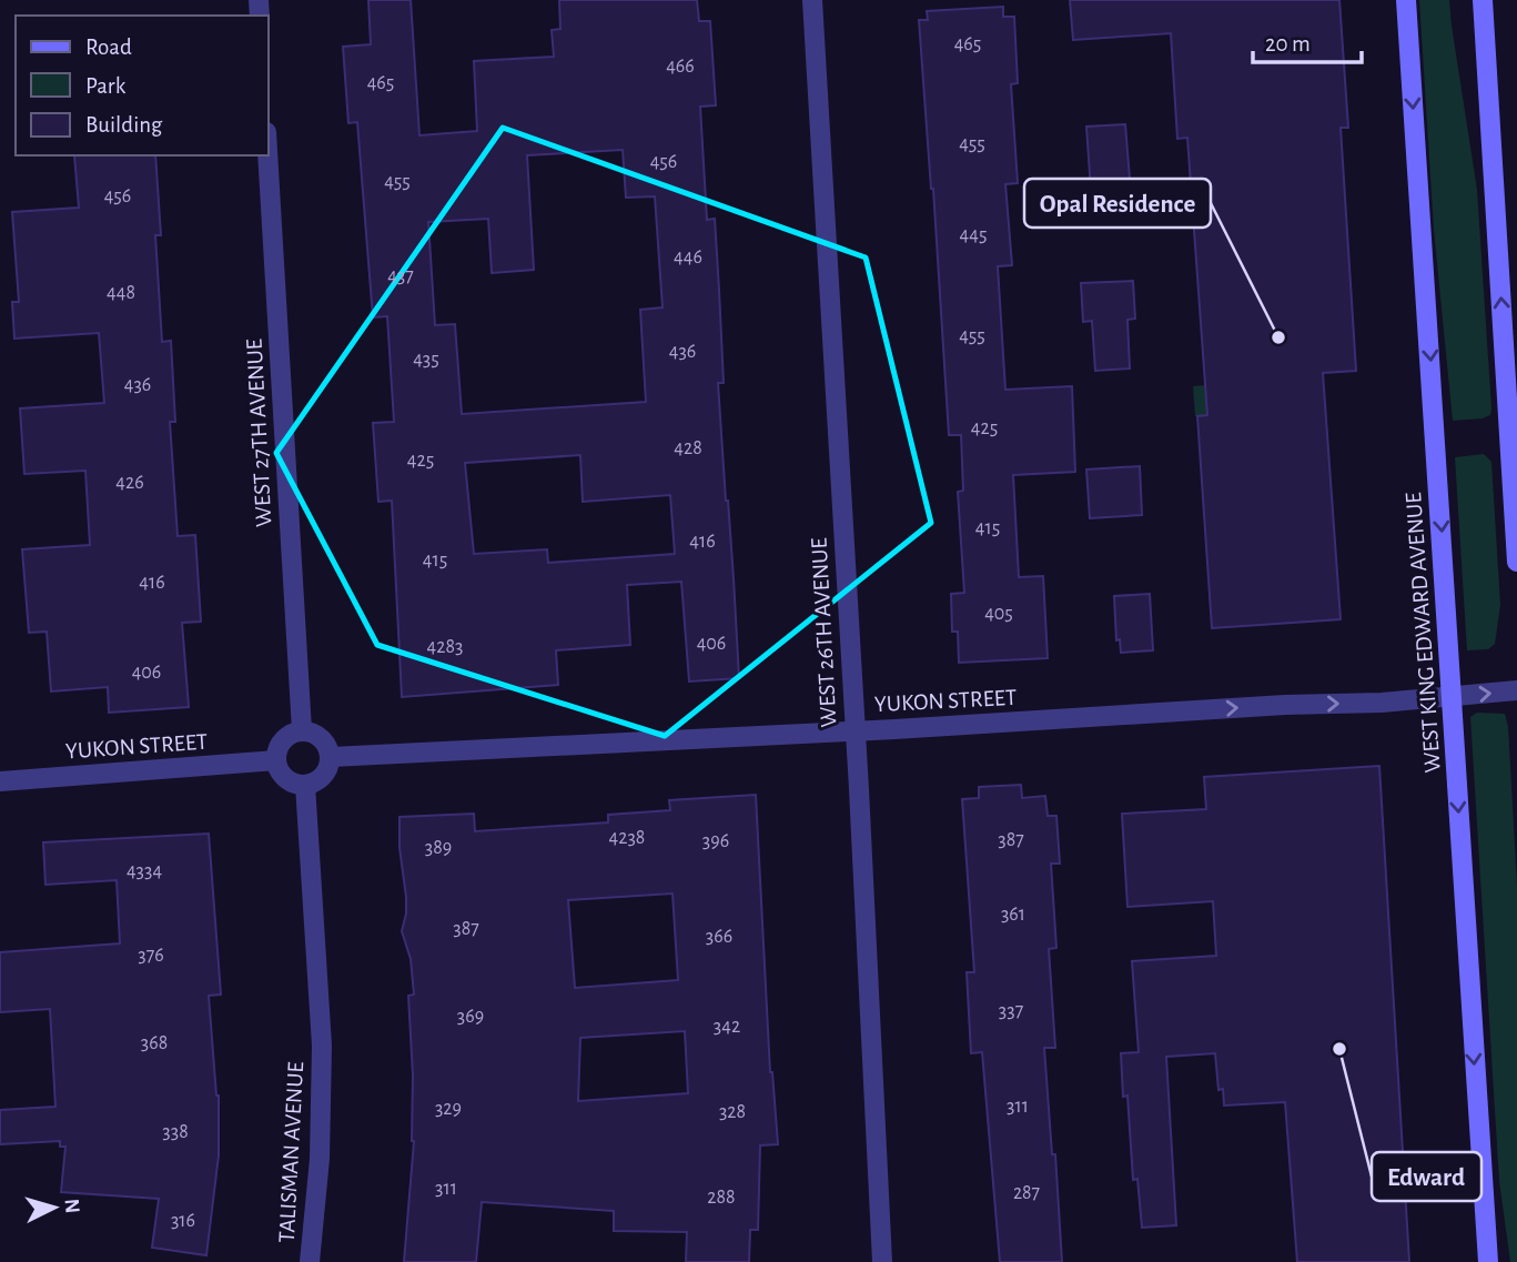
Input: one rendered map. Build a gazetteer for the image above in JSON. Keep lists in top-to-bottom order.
{
  "streets": {
    "main road": ["WEST KING EDWARD AVENUE"],
    "street": [
      "WEST 27TH AVENUE",
      "WEST 26TH AVENUE",
      "YUKON STREET",
      "TALISMAN AVENUE"
    ]
  },
  "crossings": [
    ["WEST 27TH AVENUE", "YUKON STREET"],
    ["WEST 27TH AVENUE", "TALISMAN AVENUE"],
    ["WEST 26TH AVENUE", "YUKON STREET"],
    ["WEST KING EDWARD AVENUE", "YUKON STREET"],
    ["YUKON STREET", "TALISMAN AVENUE"]
  ],
  "one_way": ["YUKON STREET"],
  "places": ["Opal Residence", "Edward"],
  "house_numbers": [
    "465",
    "466",
    "465",
    "455",
    "456",
    "455",
    "456",
    "445",
    "446",
    "437",
    "448",
    "455",
    "436",
    "435",
    "436",
    "425",
    "428",
    "425",
    "426",
    "415",
    "416",
    "415",
    "416",
    "405",
    "406",
    "4283",
    "406",
    "4238",
    "387",
    "396",
    "389",
    "4334",
    "361",
    "387",
    "366",
    "376",
    "337",
    "369",
    "342",
    "368",
    "311",
    "329",
    "328",
    "338",
    "311",
    "287",
    "288",
    "316"
  ],
  "legend": ["Road", "Park", "Building"],
  "scale_bar": "20 m",
  "north": "right"
}
